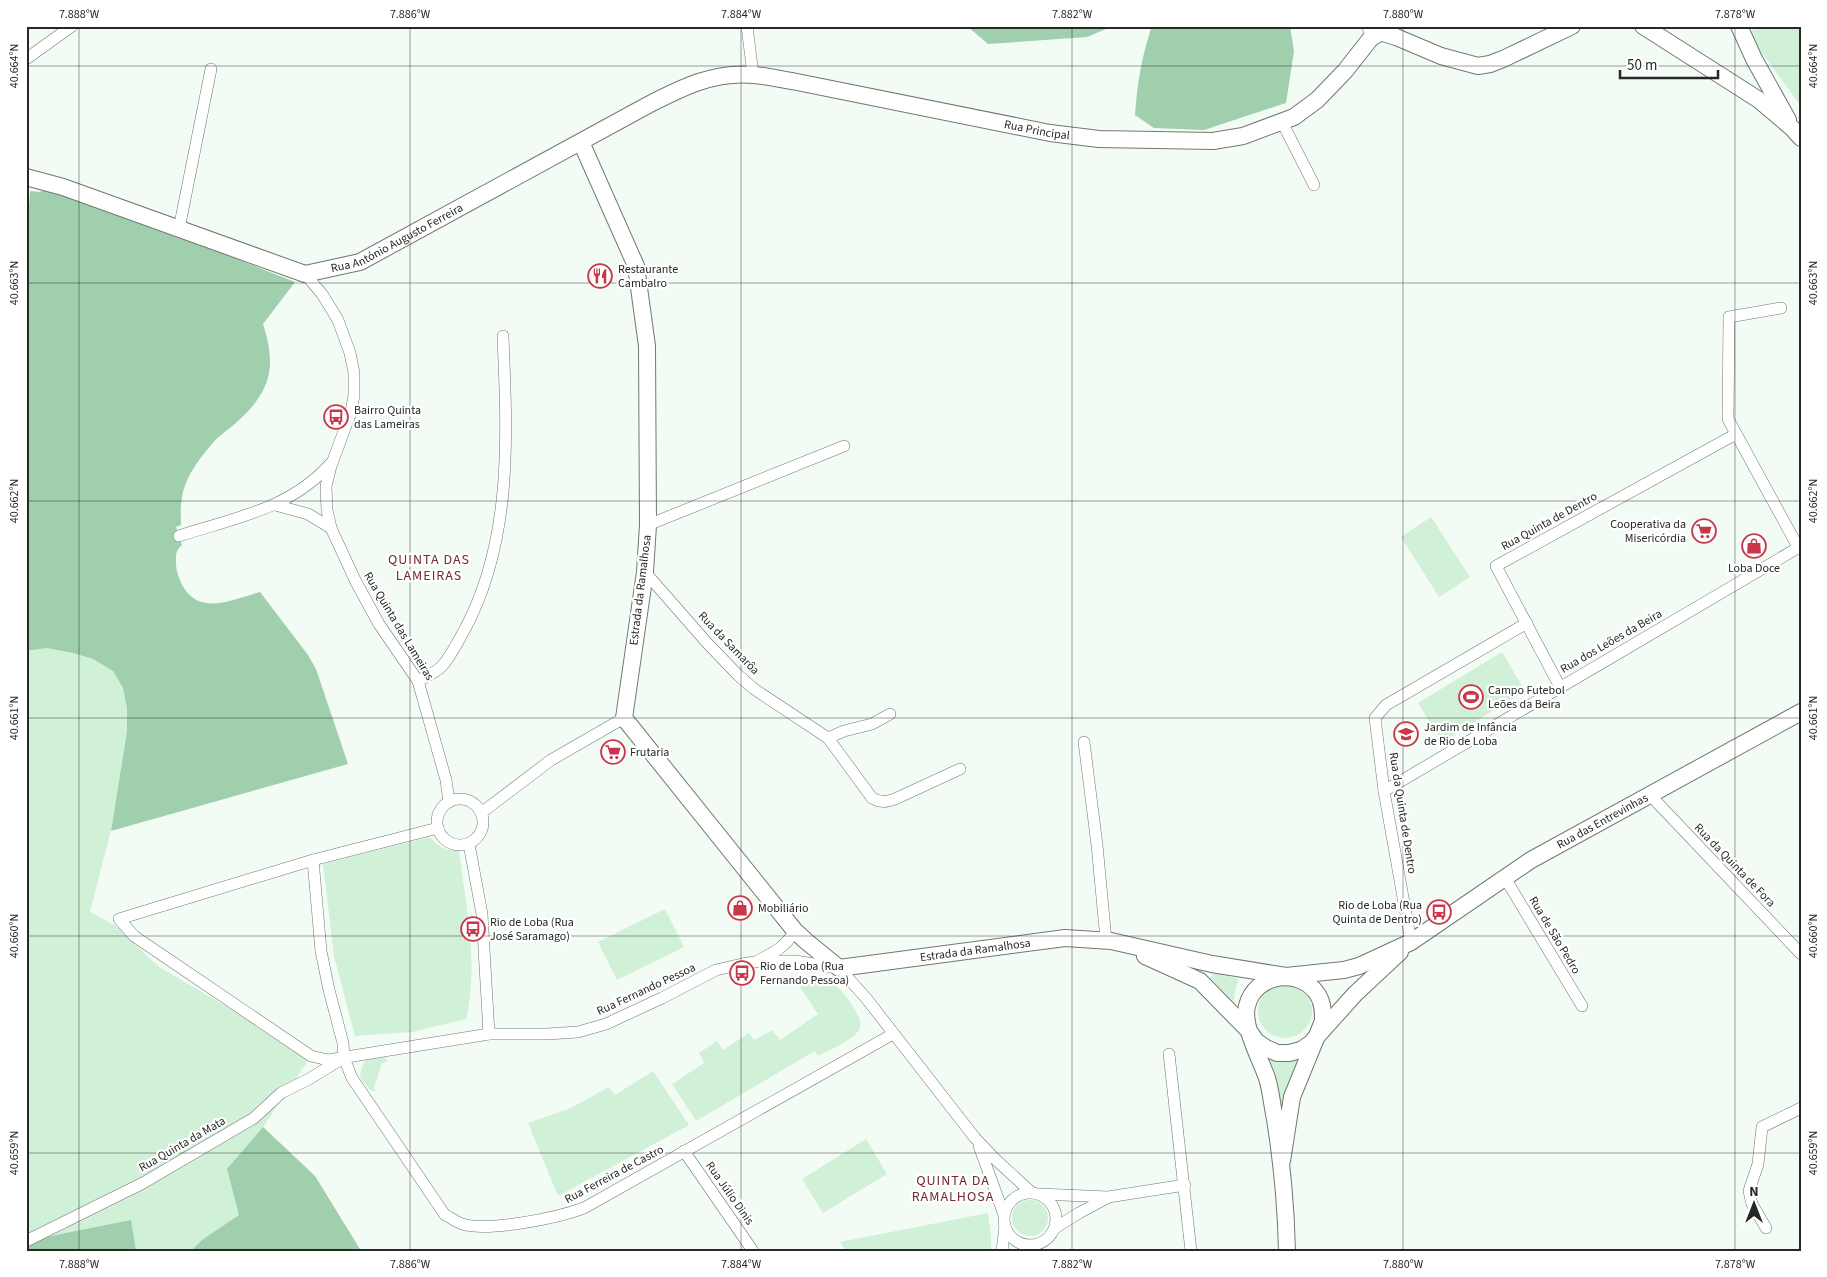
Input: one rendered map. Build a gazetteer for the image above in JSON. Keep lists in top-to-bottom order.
{
  "streets": {
    "street": [
      "Rua Principal",
      "Rua António Augusto Ferreira",
      "Rua Quinta de Dentro",
      "Estrada da Ramalhosa",
      "Rua Quinta das Lameiras",
      "Rua dos Leões da Beira",
      "Rua da Samarôa",
      "Rua da Quinta de Dentro",
      "Rua das Entrevinhas",
      "Rua da Quinta de Fora",
      "Rua de São Pedro",
      "Rua Fernando Pessoa",
      "Rua Quinta da Mata",
      "Rua Ferreira de Castro",
      "Rua Júlio Dinis"
    ]
  },
  "crossings": [
    ["Rua Principal", "Rua António Augusto Ferreira"],
    ["Rua António Augusto Ferreira", "Estrada da Ramalhosa"],
    ["Rua António Augusto Ferreira", "Rua Quinta das Lameiras"],
    ["Rua Quinta de Dentro", "Rua dos Leões da Beira"],
    ["Rua Quinta de Dentro", "Rua da Quinta de Dentro"],
    ["Estrada da Ramalhosa", "Rua da Samarôa"],
    ["Estrada da Ramalhosa", "Rua das Entrevinhas"],
    ["Estrada da Ramalhosa", "Rua Fernando Pessoa"],
    ["Rua dos Leões da Beira", "Rua da Quinta de Dentro"],
    ["Rua da Quinta de Dentro", "Rua das Entrevinhas"],
    ["Rua das Entrevinhas", "Rua da Quinta de Fora"],
    ["Rua das Entrevinhas", "Rua de São Pedro"],
    ["Rua Fernando Pessoa", "Rua Quinta da Mata"],
    ["Rua Fernando Pessoa", "Rua Ferreira de Castro"],
    ["Rua Quinta da Mata", "Rua Ferreira de Castro"],
    ["Rua Ferreira de Castro", "Rua Júlio Dinis"]
  ],
  "districts": ["QUINTA DAS LAMEIRAS", "QUINTA DA RAMALHOSA"],
  "places": {
    "restaurant": ["Restaurante Cambalro"],
    "bus stop": [
      "Bairro Quinta das Lameiras",
      "Rio de Loba (Rua Quinta de Dentro)",
      "Rio de Loba (Rua José Saramago)",
      "Rio de Loba (Rua Fernando Pessoa)"
    ],
    "supermarket": ["Cooperativa da Misericórdia", "Frutaria"],
    "shop": ["Loba Doce", "Mobiliário"],
    "sports": ["Campo Futebol Leões da Beira"],
    "school or university": ["Jardim de Infância de Rio de Loba"]
  },
  "scale_bar": "50 m",
  "north": "top",
  "coordinates": [
    "7.888°W",
    "7.886°W",
    "7.884°W",
    "7.882°W",
    "7.880°W",
    "7.878°W",
    "40.664°N",
    "40.663°N",
    "40.662°N",
    "40.661°N",
    "40.660°N",
    "40.659°N"
  ]
}
